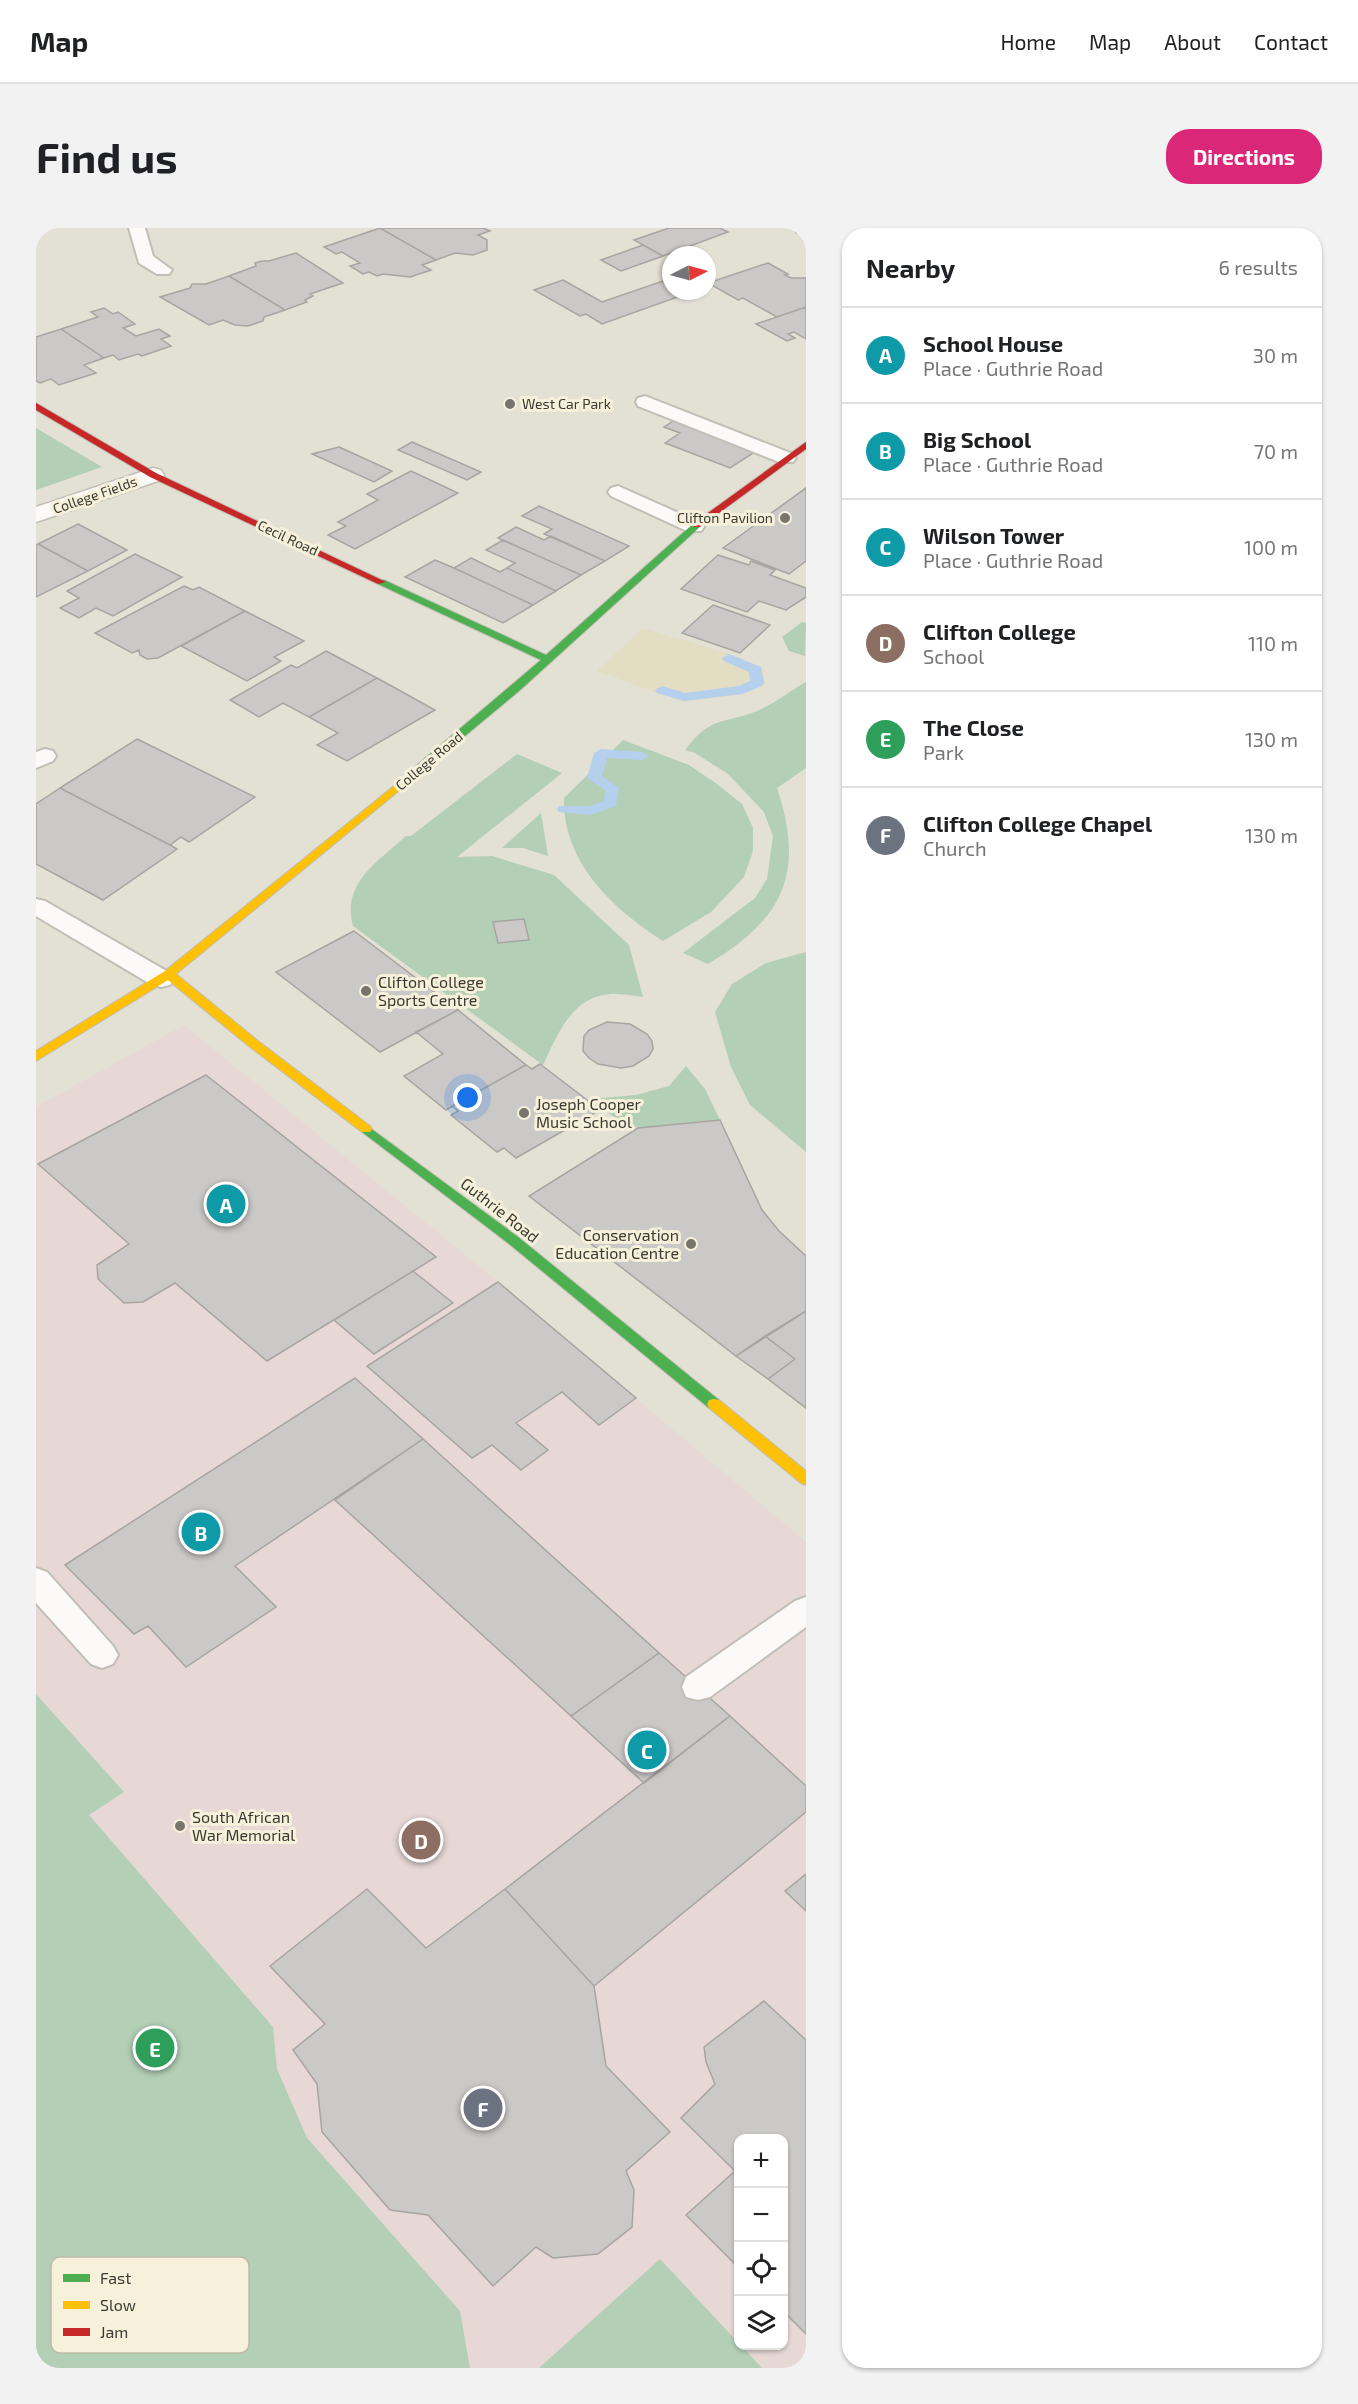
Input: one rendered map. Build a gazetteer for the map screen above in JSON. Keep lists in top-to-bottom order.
{
  "streets": {
    "street": [
      "College Fields",
      "Cecil Road",
      "College Road",
      "Guthrie Road"
    ]
  },
  "crossings": [
    ["College Fields", "Cecil Road"],
    ["Cecil Road", "College Road"],
    ["College Road", "Guthrie Road"]
  ],
  "places": [
    "West Car Park",
    "Clifton Pavilion",
    "Clifton College Sports Centre",
    "Joseph Cooper Music School",
    "Conservation Education Centre",
    "South African War Memorial"
  ],
  "legend": ["Fast", "Slow", "Jam"],
  "north": "right",
  "page": {
    "header": "Map",
    "nav": [
      "Home",
      "Map",
      "About",
      "Contact"
    ],
    "buttons": "Directions",
    "title": "Find us",
    "heading": ["Nearby", "6 results"],
    "list": [
      {
        "mark": "A",
        "name": "School House",
        "note": "Place · Guthrie Road",
        "value": "30 m"
      },
      {
        "mark": "B",
        "name": "Big School",
        "note": "Place · Guthrie Road",
        "value": "70 m"
      },
      {
        "mark": "C",
        "name": "Wilson Tower",
        "note": "Place · Guthrie Road",
        "value": "100 m"
      },
      {
        "mark": "D",
        "name": "Clifton College",
        "note": "School",
        "value": "110 m"
      },
      {
        "mark": "E",
        "name": "The Close",
        "note": "Park",
        "value": "130 m"
      },
      {
        "mark": "F",
        "name": "Clifton College Chapel",
        "note": "Church",
        "value": "130 m"
      }
    ],
    "pins": [
      "A",
      "B",
      "C",
      "D",
      "E",
      "F"
    ],
    "map_buttons": ["+", "−"]
  }
}
